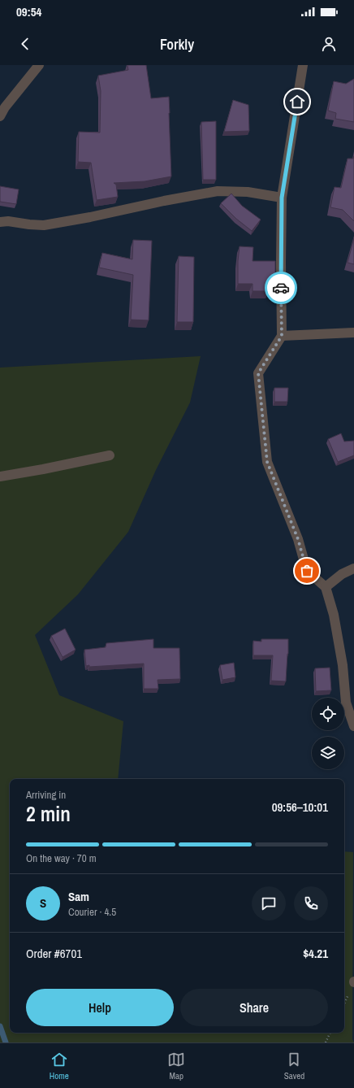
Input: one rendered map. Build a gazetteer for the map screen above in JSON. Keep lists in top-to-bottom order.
{
  "page": {
    "status": "09:54",
    "header": "Forkly",
    "heading": ["2 min", "Arriving in", "09:56–10:01"],
    "panel": [
      "Sam",
      "Courier · 4.5",
      "Order #6701",
      "$4.21"
    ],
    "bar": "On the way · 70 m",
    "round": "S",
    "buttons": ["Help", "Share"],
    "tabs": ["Home", "Map", "Saved"]
  }
}
